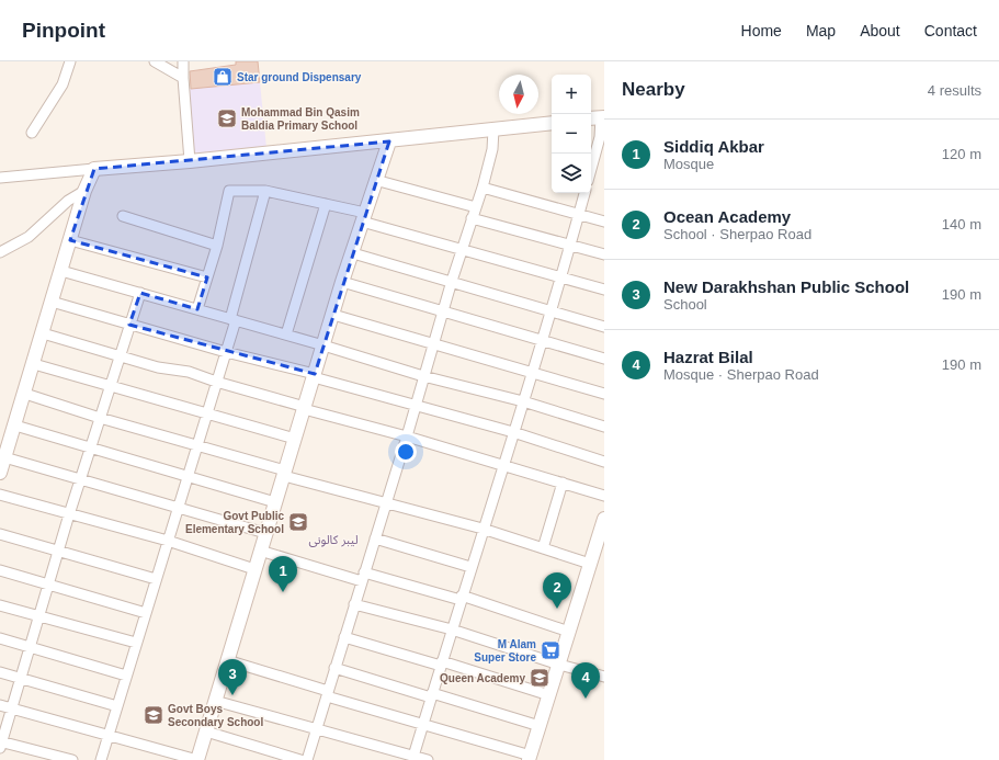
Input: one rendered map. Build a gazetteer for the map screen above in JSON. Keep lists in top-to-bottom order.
{
  "districts": ["لیبر کالونی"],
  "places": {
    "shop": ["Star ground Dispensary"],
    "school or university": [
      "Mohammad Bin Qasim Baldia Primary School",
      "Govt Public Elementary School",
      "Queen Academy",
      "Govt Boys Secondary School"
    ],
    "supermarket": ["M Alam Super Store"]
  },
  "north": "bottom",
  "page": {
    "header": "Pinpoint",
    "nav": [
      "Home",
      "Map",
      "About",
      "Contact"
    ],
    "heading": ["Nearby", "4 results"],
    "map_buttons": ["+", "−"],
    "list": [
      {
        "mark": "1",
        "name": "Siddiq Akbar",
        "note": "Mosque",
        "value": "120 m"
      },
      {
        "mark": "2",
        "name": "Ocean Academy",
        "note": "School · Sherpao Road",
        "value": "140 m"
      },
      {
        "mark": "3",
        "name": "New Darakhshan Public School",
        "note": "School",
        "value": "190 m"
      },
      {
        "mark": "4",
        "name": "Hazrat Bilal",
        "note": "Mosque · Sherpao Road",
        "value": "190 m"
      }
    ],
    "pins": [
      "1",
      "2",
      "3",
      "4"
    ]
  }
}
